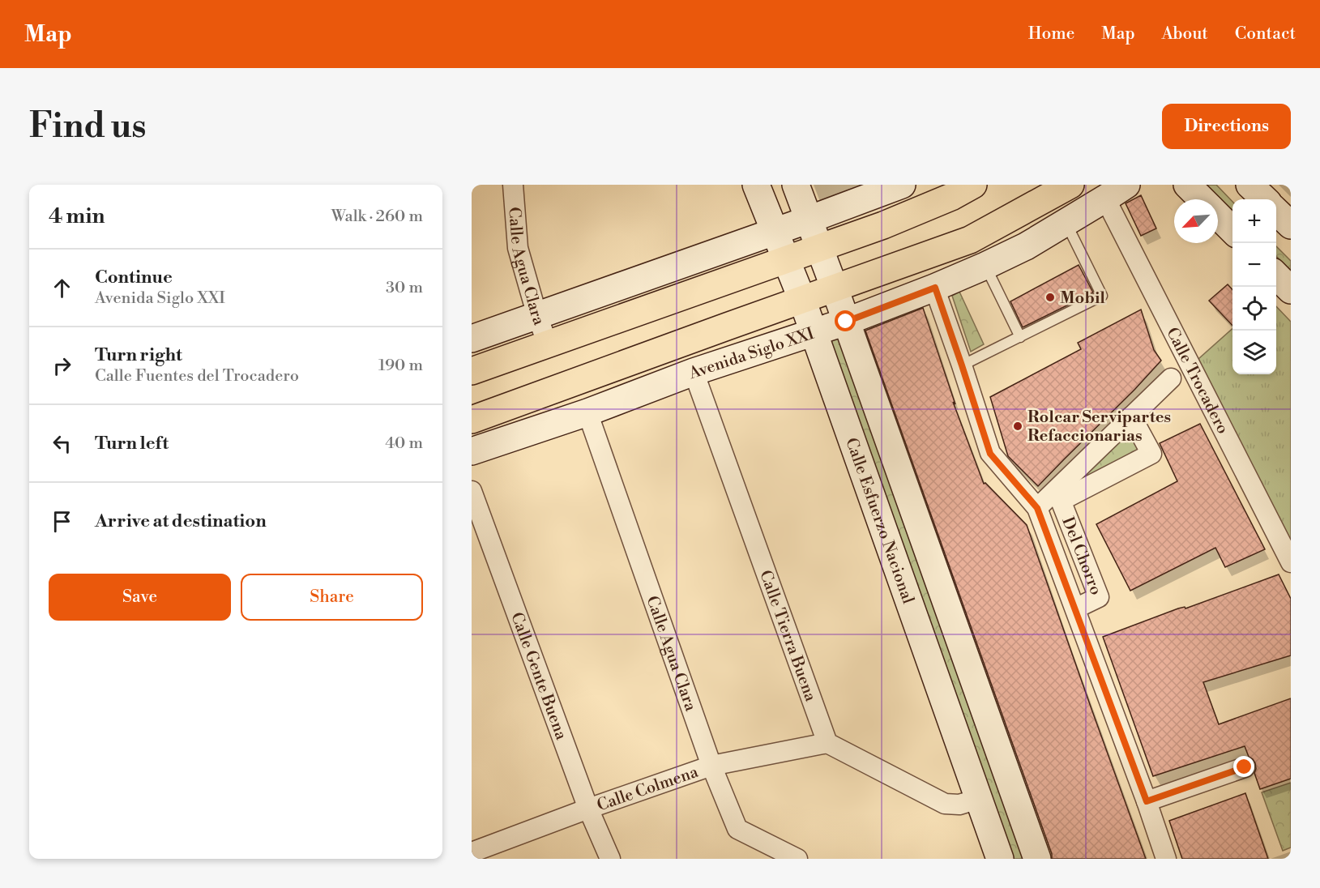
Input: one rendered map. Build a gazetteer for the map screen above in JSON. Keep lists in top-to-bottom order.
{
  "streets": {
    "highway": ["Avenida Siglo XXI"],
    "street": [
      "Calle Agua Clara",
      "Calle Trocadero",
      "Calle Esfuerzo Nacional",
      "Del Chorro",
      "Calle Tierra Buena",
      "Calle Gente Buena",
      "Calle Colmena"
    ]
  },
  "crossings": [
    ["Calle Agua Clara", "Avenida Siglo XXI"],
    ["Calle Agua Clara", "Calle Colmena"],
    ["Avenida Siglo XXI", "Calle Trocadero"],
    ["Avenida Siglo XXI", "Calle Esfuerzo Nacional"],
    ["Avenida Siglo XXI", "Calle Tierra Buena"],
    ["Calle Tierra Buena", "Calle Colmena"],
    ["Calle Gente Buena", "Calle Colmena"]
  ],
  "places": ["Mobil", "Rolcar Servipartes Refaccionarias"],
  "north": "bottom left",
  "page": {
    "header": "Map",
    "nav": [
      "Home",
      "Map",
      "About",
      "Contact"
    ],
    "buttons": [
      "Directions",
      ["Save", "Share"]
    ],
    "title": "Find us",
    "heading": ["4 min", "Walk · 260 m"],
    "map_buttons": ["+", "−"],
    "list": [
      ["Continue", "Avenida Siglo XXI", "30 m"],
      ["Turn right", "Calle Fuentes del Trocadero", "190 m"],
      ["Turn left", "40 m"],
      "Arrive at destination"
    ]
  }
}
